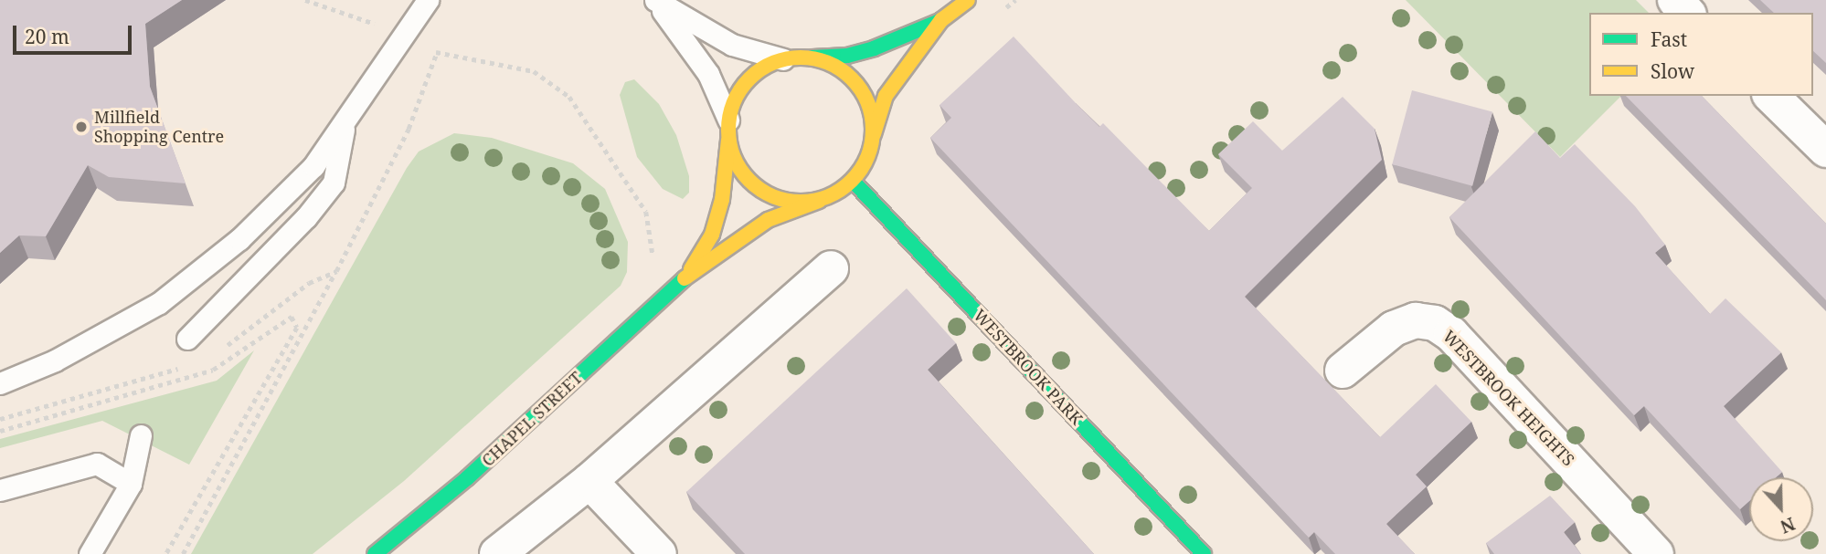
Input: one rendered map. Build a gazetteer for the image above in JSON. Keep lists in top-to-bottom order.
{
  "streets": {
    "main road": ["WESTBROOK PARK", "CHAPEL STREET"],
    "street": ["WESTBROOK HEIGHTS"]
  },
  "crossings": [
    ["WESTBROOK PARK", "CHAPEL STREET"]
  ],
  "places": ["Millfield Shopping Centre"],
  "legend": ["Fast", "Slow"],
  "scale_bar": "20 m",
  "north": "bottom"
}
